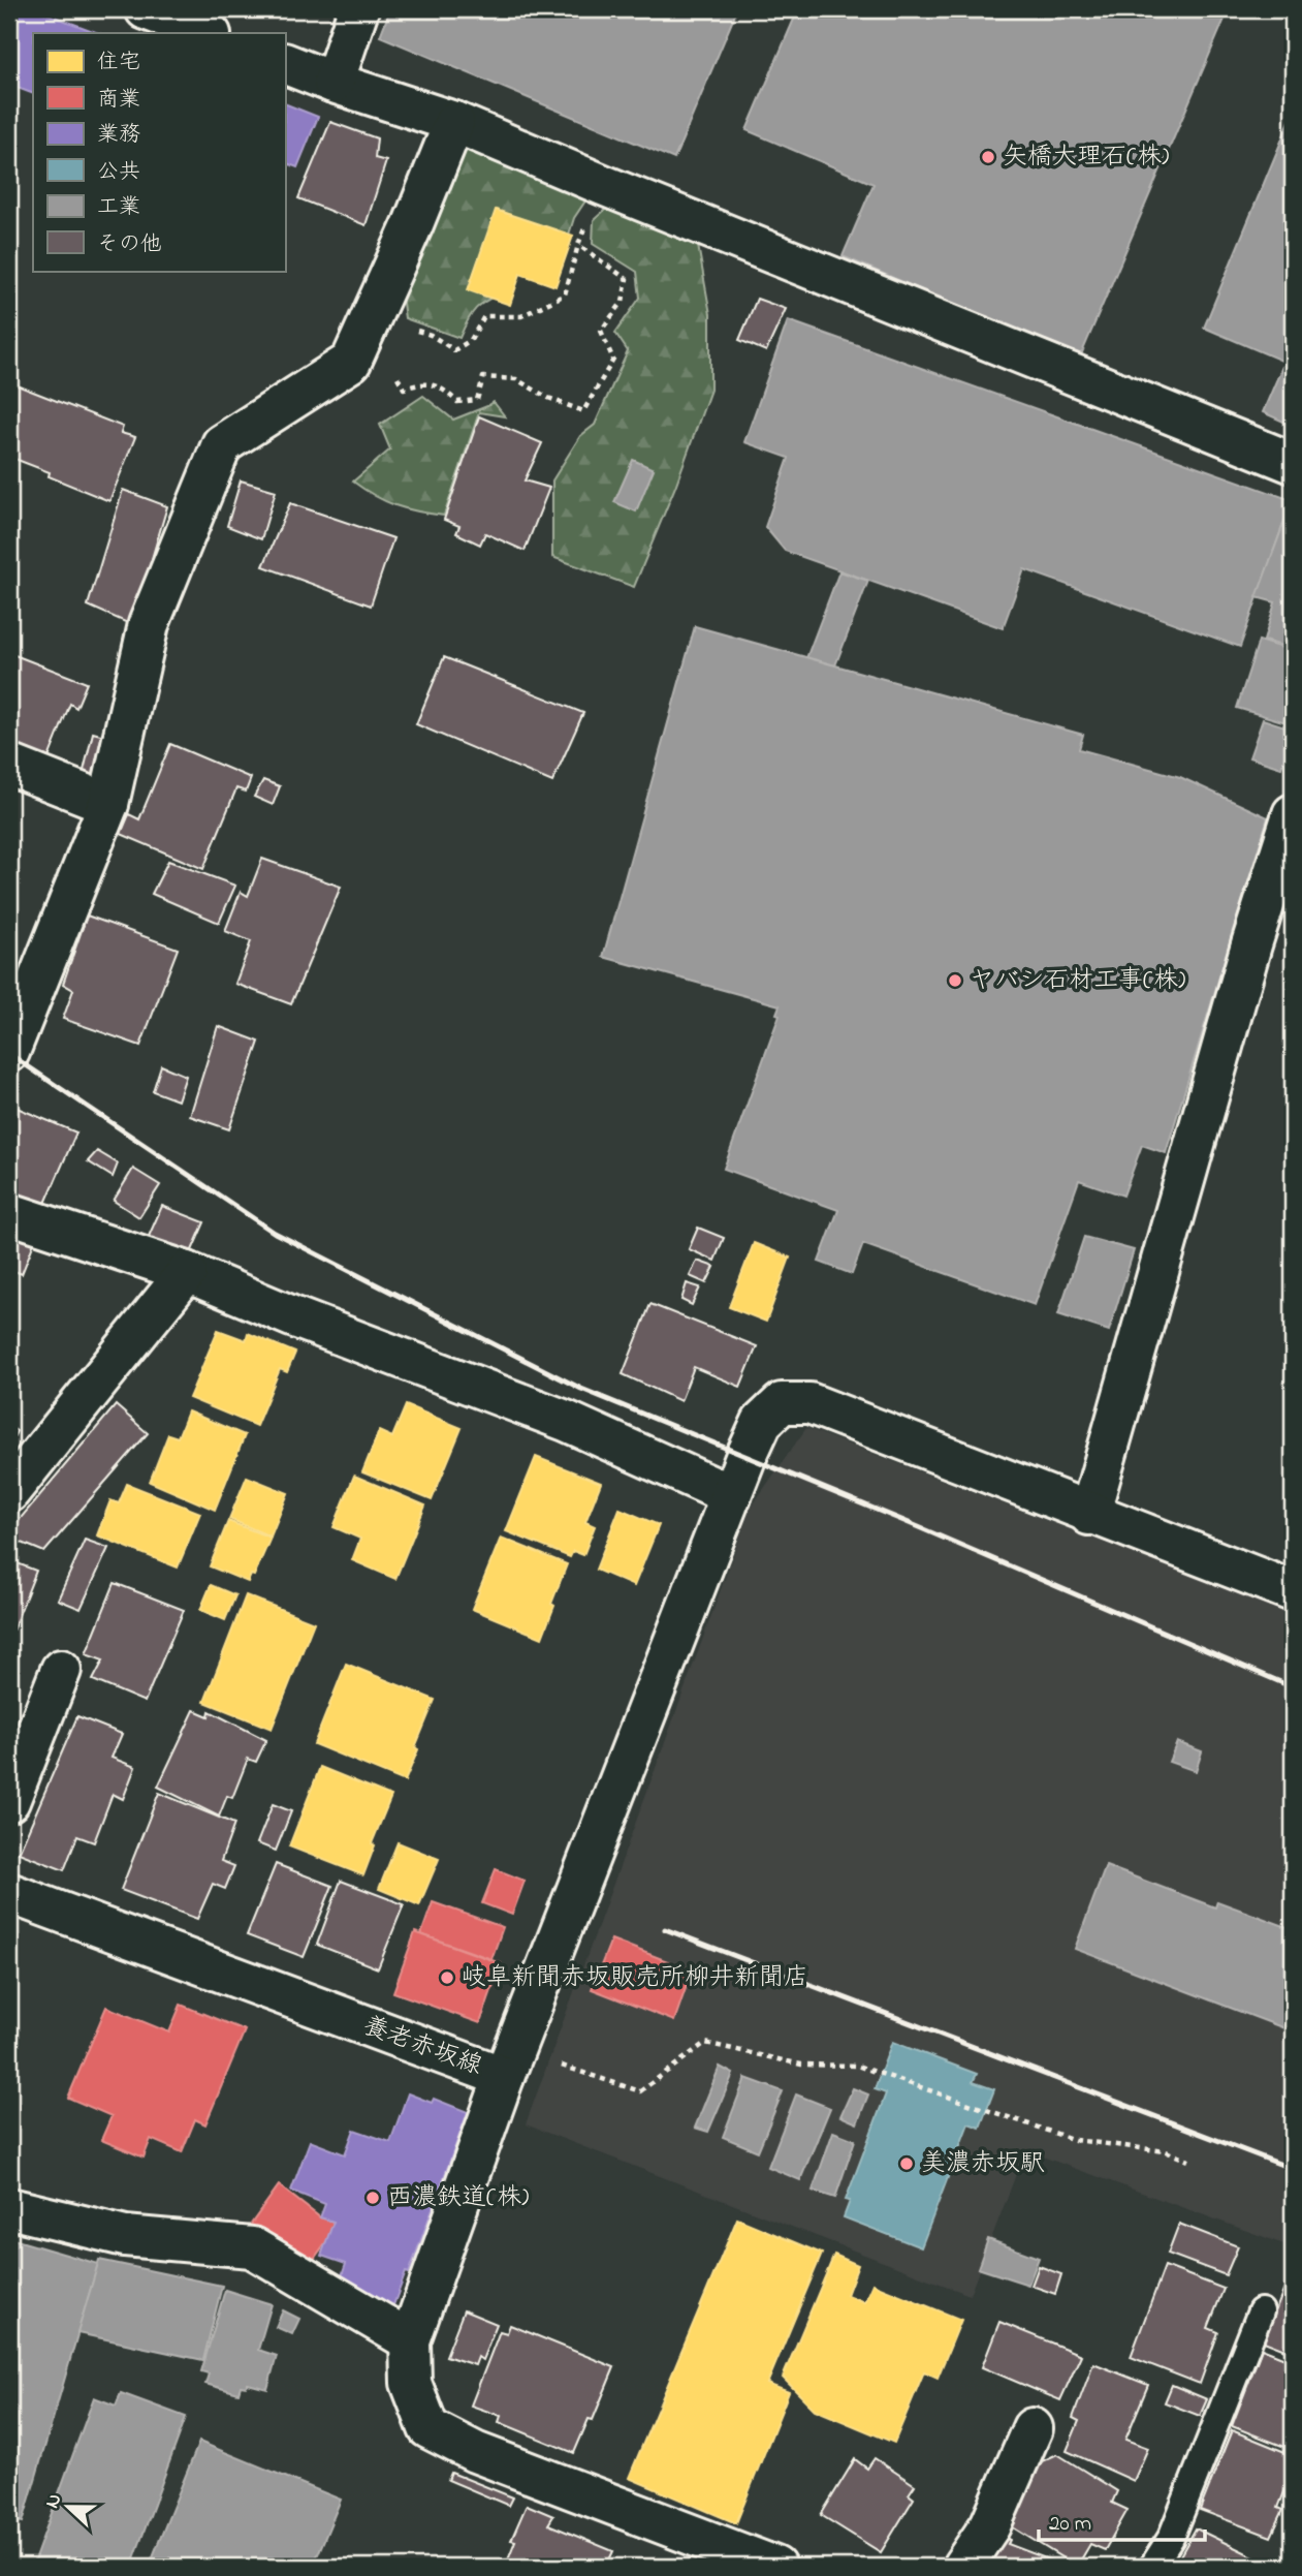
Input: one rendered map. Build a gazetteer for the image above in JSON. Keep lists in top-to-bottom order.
{
  "streets": {
    "street": ["養老赤坂線"]
  },
  "places": [
    "矢橋大理石(株)",
    "ヤバシ石材工事(株)",
    "岐阜新聞赤坂販売所柳井新聞店",
    "美濃赤坂駅",
    "西濃鉄道(株)"
  ],
  "legend": [
    "住宅",
    "商業",
    "業務",
    "公共",
    "工業",
    "その他"
  ],
  "scale_bar": "20 m",
  "north": "left"
}
